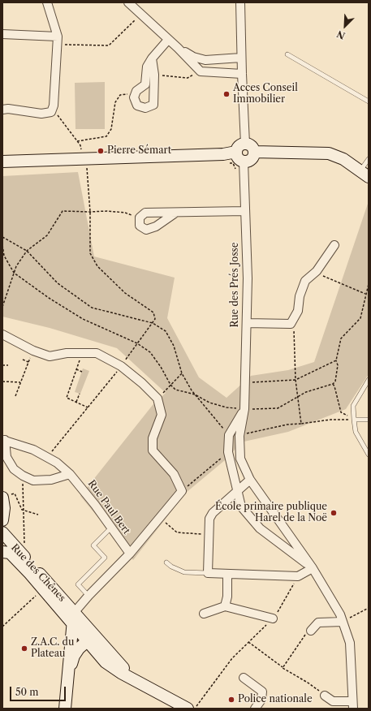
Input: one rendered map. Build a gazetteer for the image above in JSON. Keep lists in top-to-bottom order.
{
  "streets": {
    "street": ["Rue des Prés Josse", "Rue Paul Bert", "Rue des Chênes"]
  },
  "places": [
    "Acces Conseil Immobilier",
    "Pierre Sémart",
    "École primaire publique Harel de la Noë",
    "Z.A.C. du Plateau",
    "Police nationale"
  ],
  "scale_bar": "50 m",
  "north": "bottom left"
}
